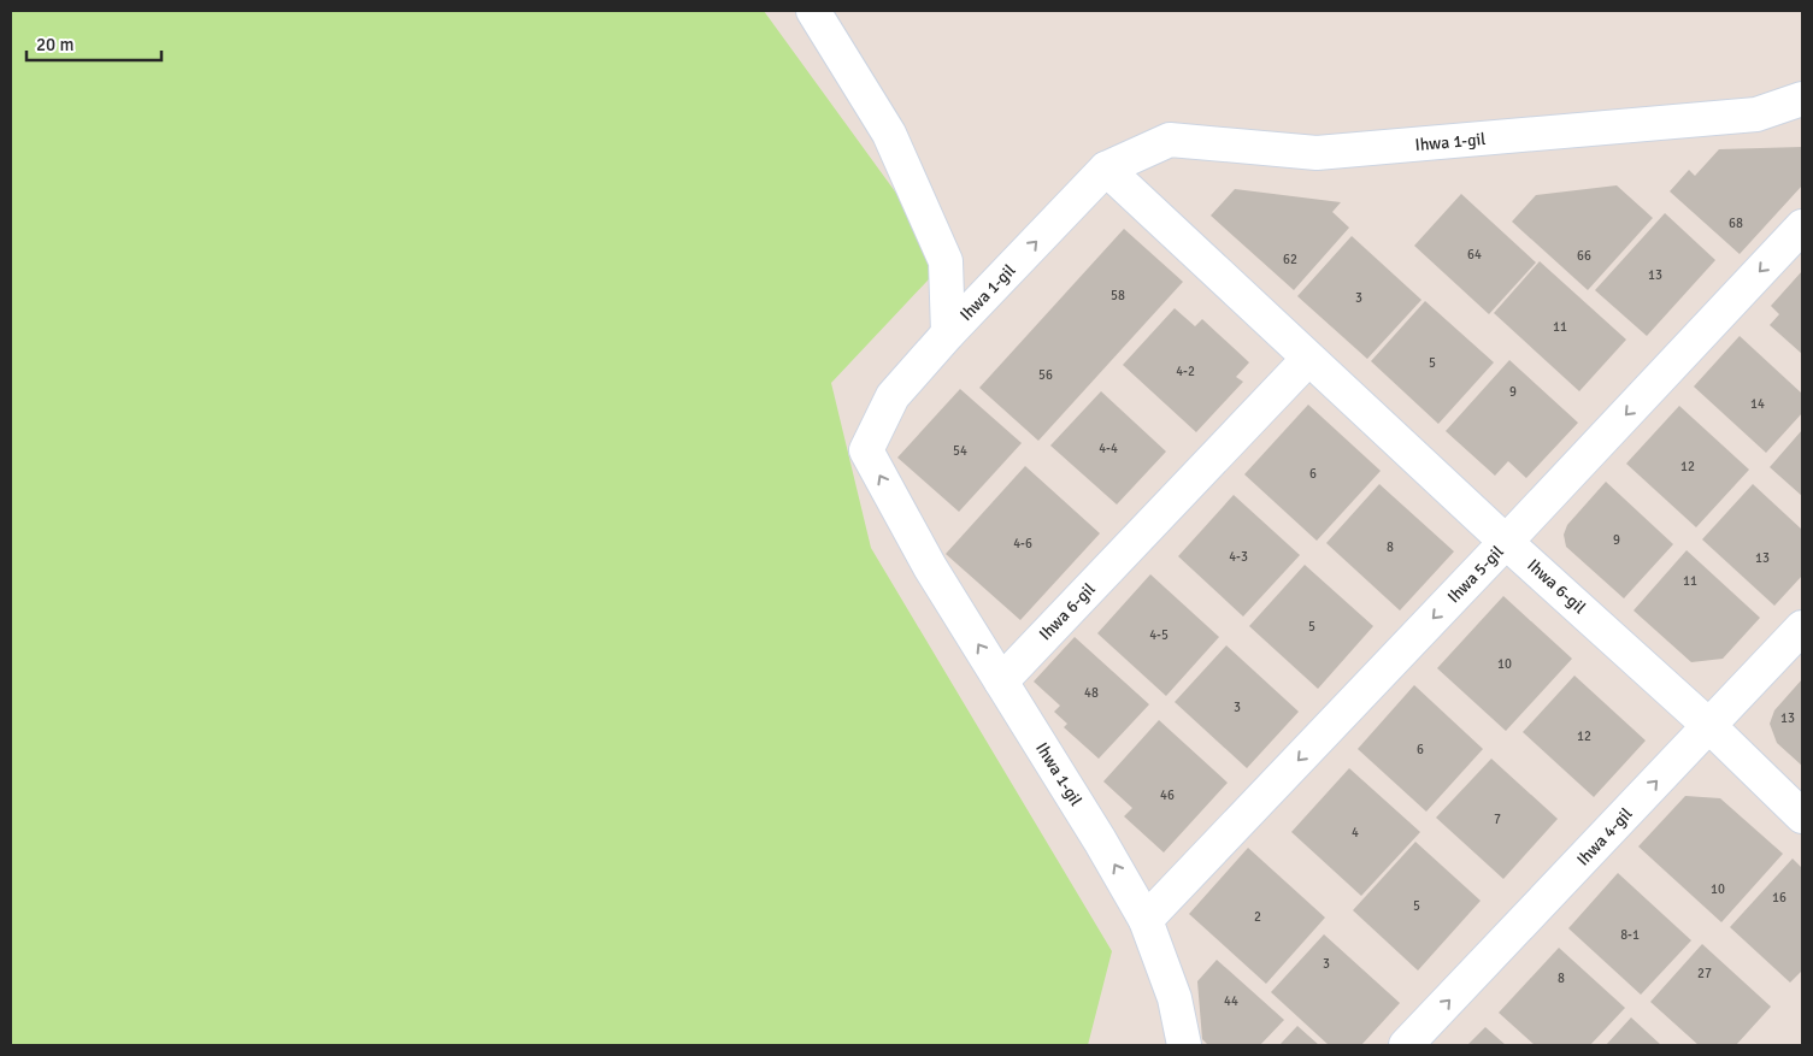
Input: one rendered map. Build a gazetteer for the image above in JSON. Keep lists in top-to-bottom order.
{
  "streets": {
    "street": [
      "Ihwa 1-gil",
      "Ihwa 5-gil",
      "Ihwa 6-gil",
      "Ihwa 4-gil"
    ]
  },
  "crossings": [
    ["Ihwa 1-gil", "Ihwa 5-gil"],
    ["Ihwa 1-gil", "Ihwa 6-gil"],
    ["Ihwa 5-gil", "Ihwa 6-gil"],
    ["Ihwa 6-gil", "Ihwa 4-gil"]
  ],
  "one_way": ["Ihwa 5-gil", "Ihwa 4-gil"],
  "house_numbers": [
    "68",
    "64",
    "66",
    "62",
    "13",
    "58",
    "3",
    "11",
    "5",
    "4-2",
    "56",
    "9",
    "14",
    "4-4",
    "54",
    "12",
    "6",
    "9",
    "4-6",
    "8",
    "4-3",
    "13",
    "11",
    "5",
    "4-5",
    "10",
    "48",
    "3",
    "13",
    "12",
    "6",
    "46",
    "7",
    "4",
    "10",
    "16",
    "5",
    "2",
    "8-1",
    "3",
    "27",
    "8",
    "44"
  ],
  "scale_bar": "20 m"
}
